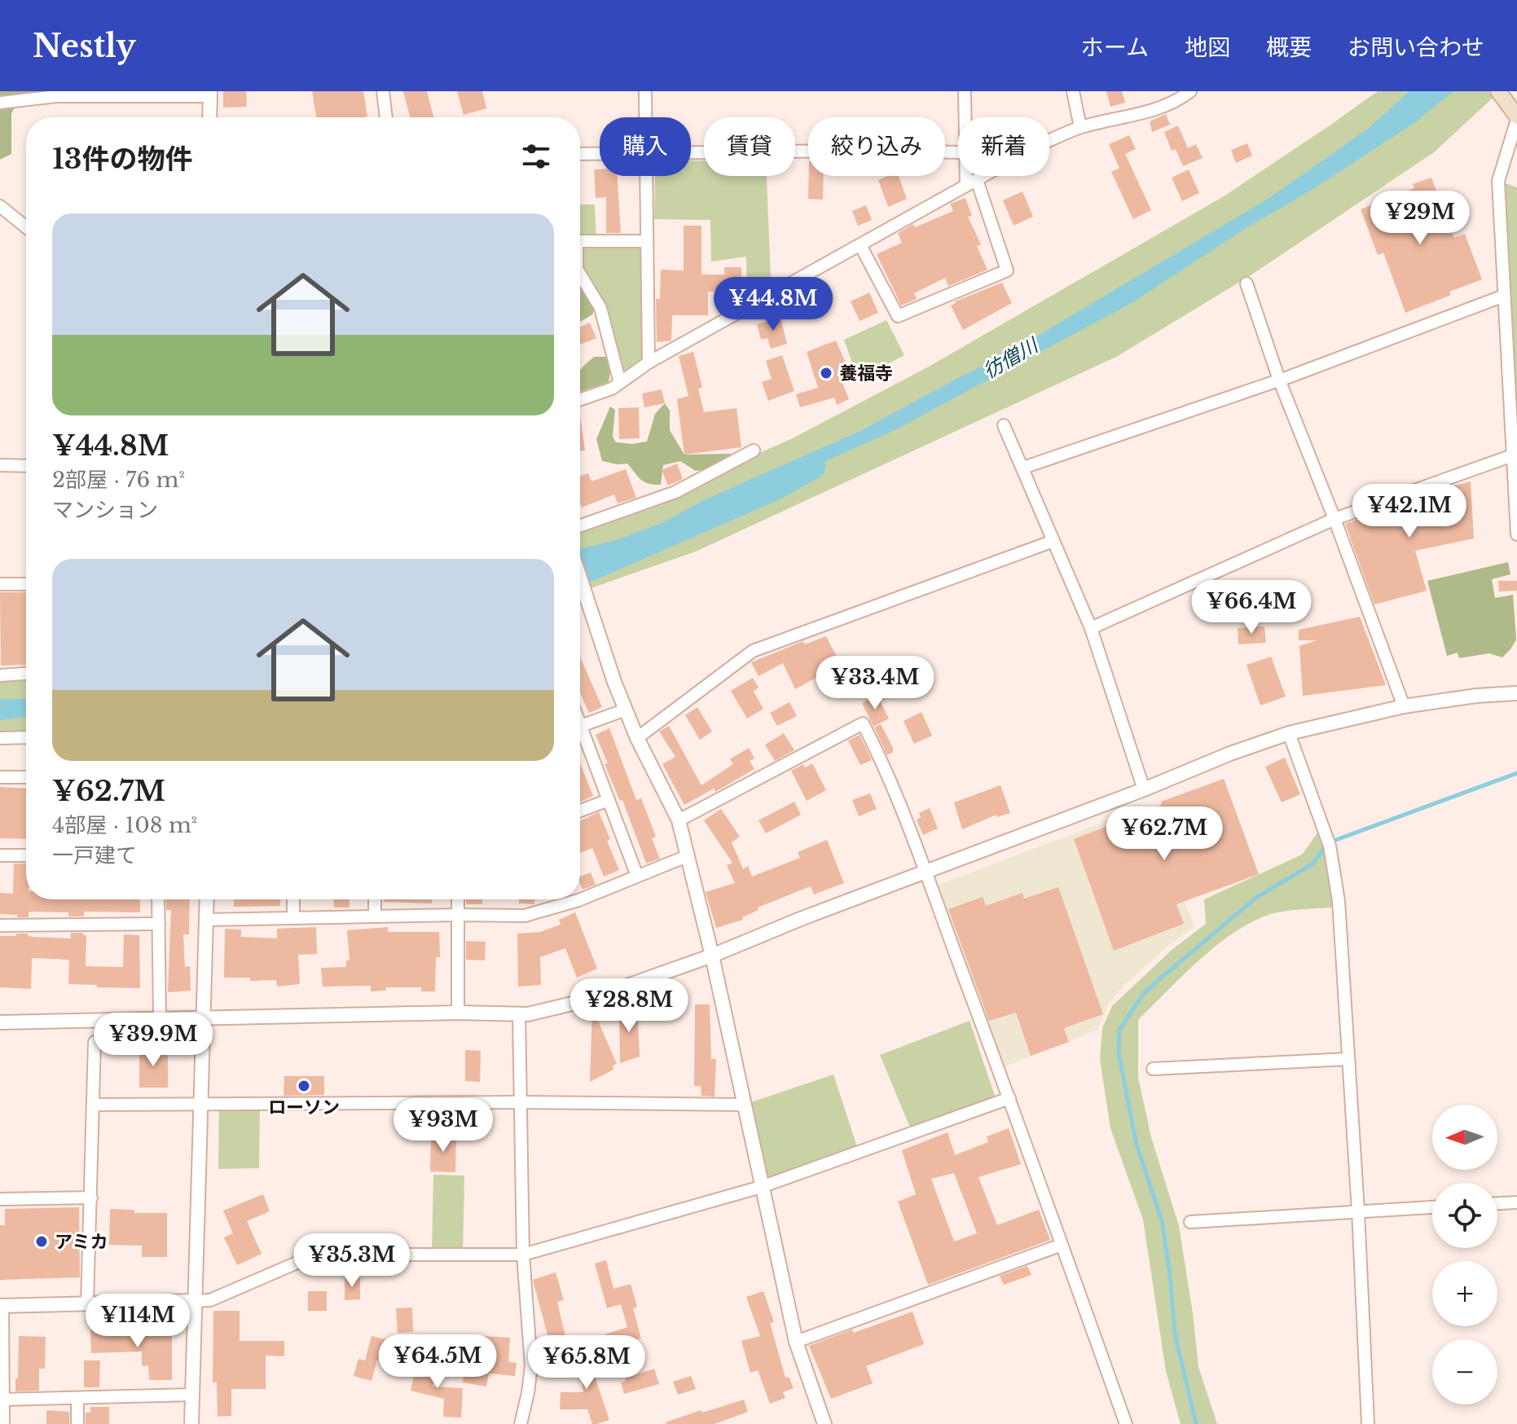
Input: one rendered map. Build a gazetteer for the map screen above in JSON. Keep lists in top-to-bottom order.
{
  "water": ["彷僧川"],
  "places": ["養福寺", "ローソン", "アミカ"],
  "north": "left",
  "page": {
    "header": "Nestly",
    "nav": [
      "ホーム",
      "地図",
      "概要",
      "お問い合わせ"
    ],
    "chip": [
      "購入",
      "賃貸",
      "絞り込み",
      "新着"
    ],
    "heading": "13件の物件",
    "price": [
      "¥29M",
      "¥44.8M",
      "¥42.1M",
      "¥66.4M",
      "¥33.4M",
      "¥62.7M",
      "¥28.8M",
      "¥39.9M",
      "¥93M",
      "¥35.3M",
      "¥114M",
      "¥64.5M",
      "¥65.8M"
    ],
    "list": [
      {
        "name": "¥44.8M",
        "note": "2部屋 · 76 m² · マンション"
      },
      {
        "name": "¥62.7M",
        "note": "4部屋 · 108 m² · 一戸建て"
      }
    ],
    "map_buttons": ["+", "−"]
  }
}
